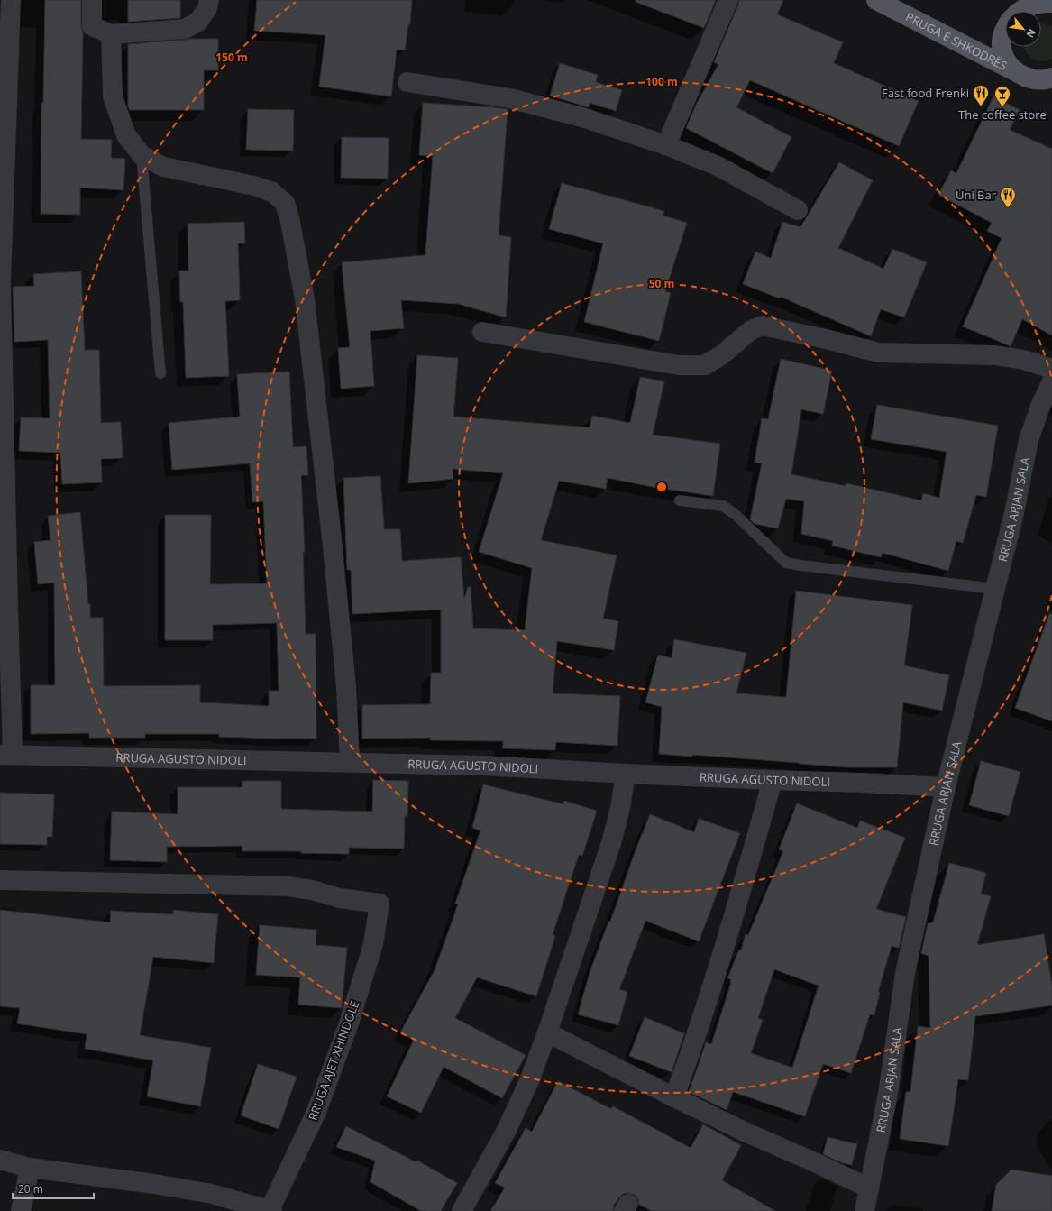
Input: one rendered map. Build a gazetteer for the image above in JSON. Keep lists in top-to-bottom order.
{
  "streets": {
    "main road": ["RRUGA E SHKODRËS"],
    "street": ["RRUGA ARJAN SALA", "RRUGA AGUSTO NIDOLI", "RRUGA AJET XHINDOLE"]
  },
  "crossings": [
    ["RRUGA ARJAN SALA", "RRUGA AGUSTO NIDOLI"]
  ],
  "places": {
    "restaurant": ["Fast food Frenki", "Uni Bar"],
    "bar": ["The coffee store"]
  },
  "scale_bar": "20 m",
  "north": "bottom right",
  "rings": ["150 m", "100 m", "50 m"]
}
